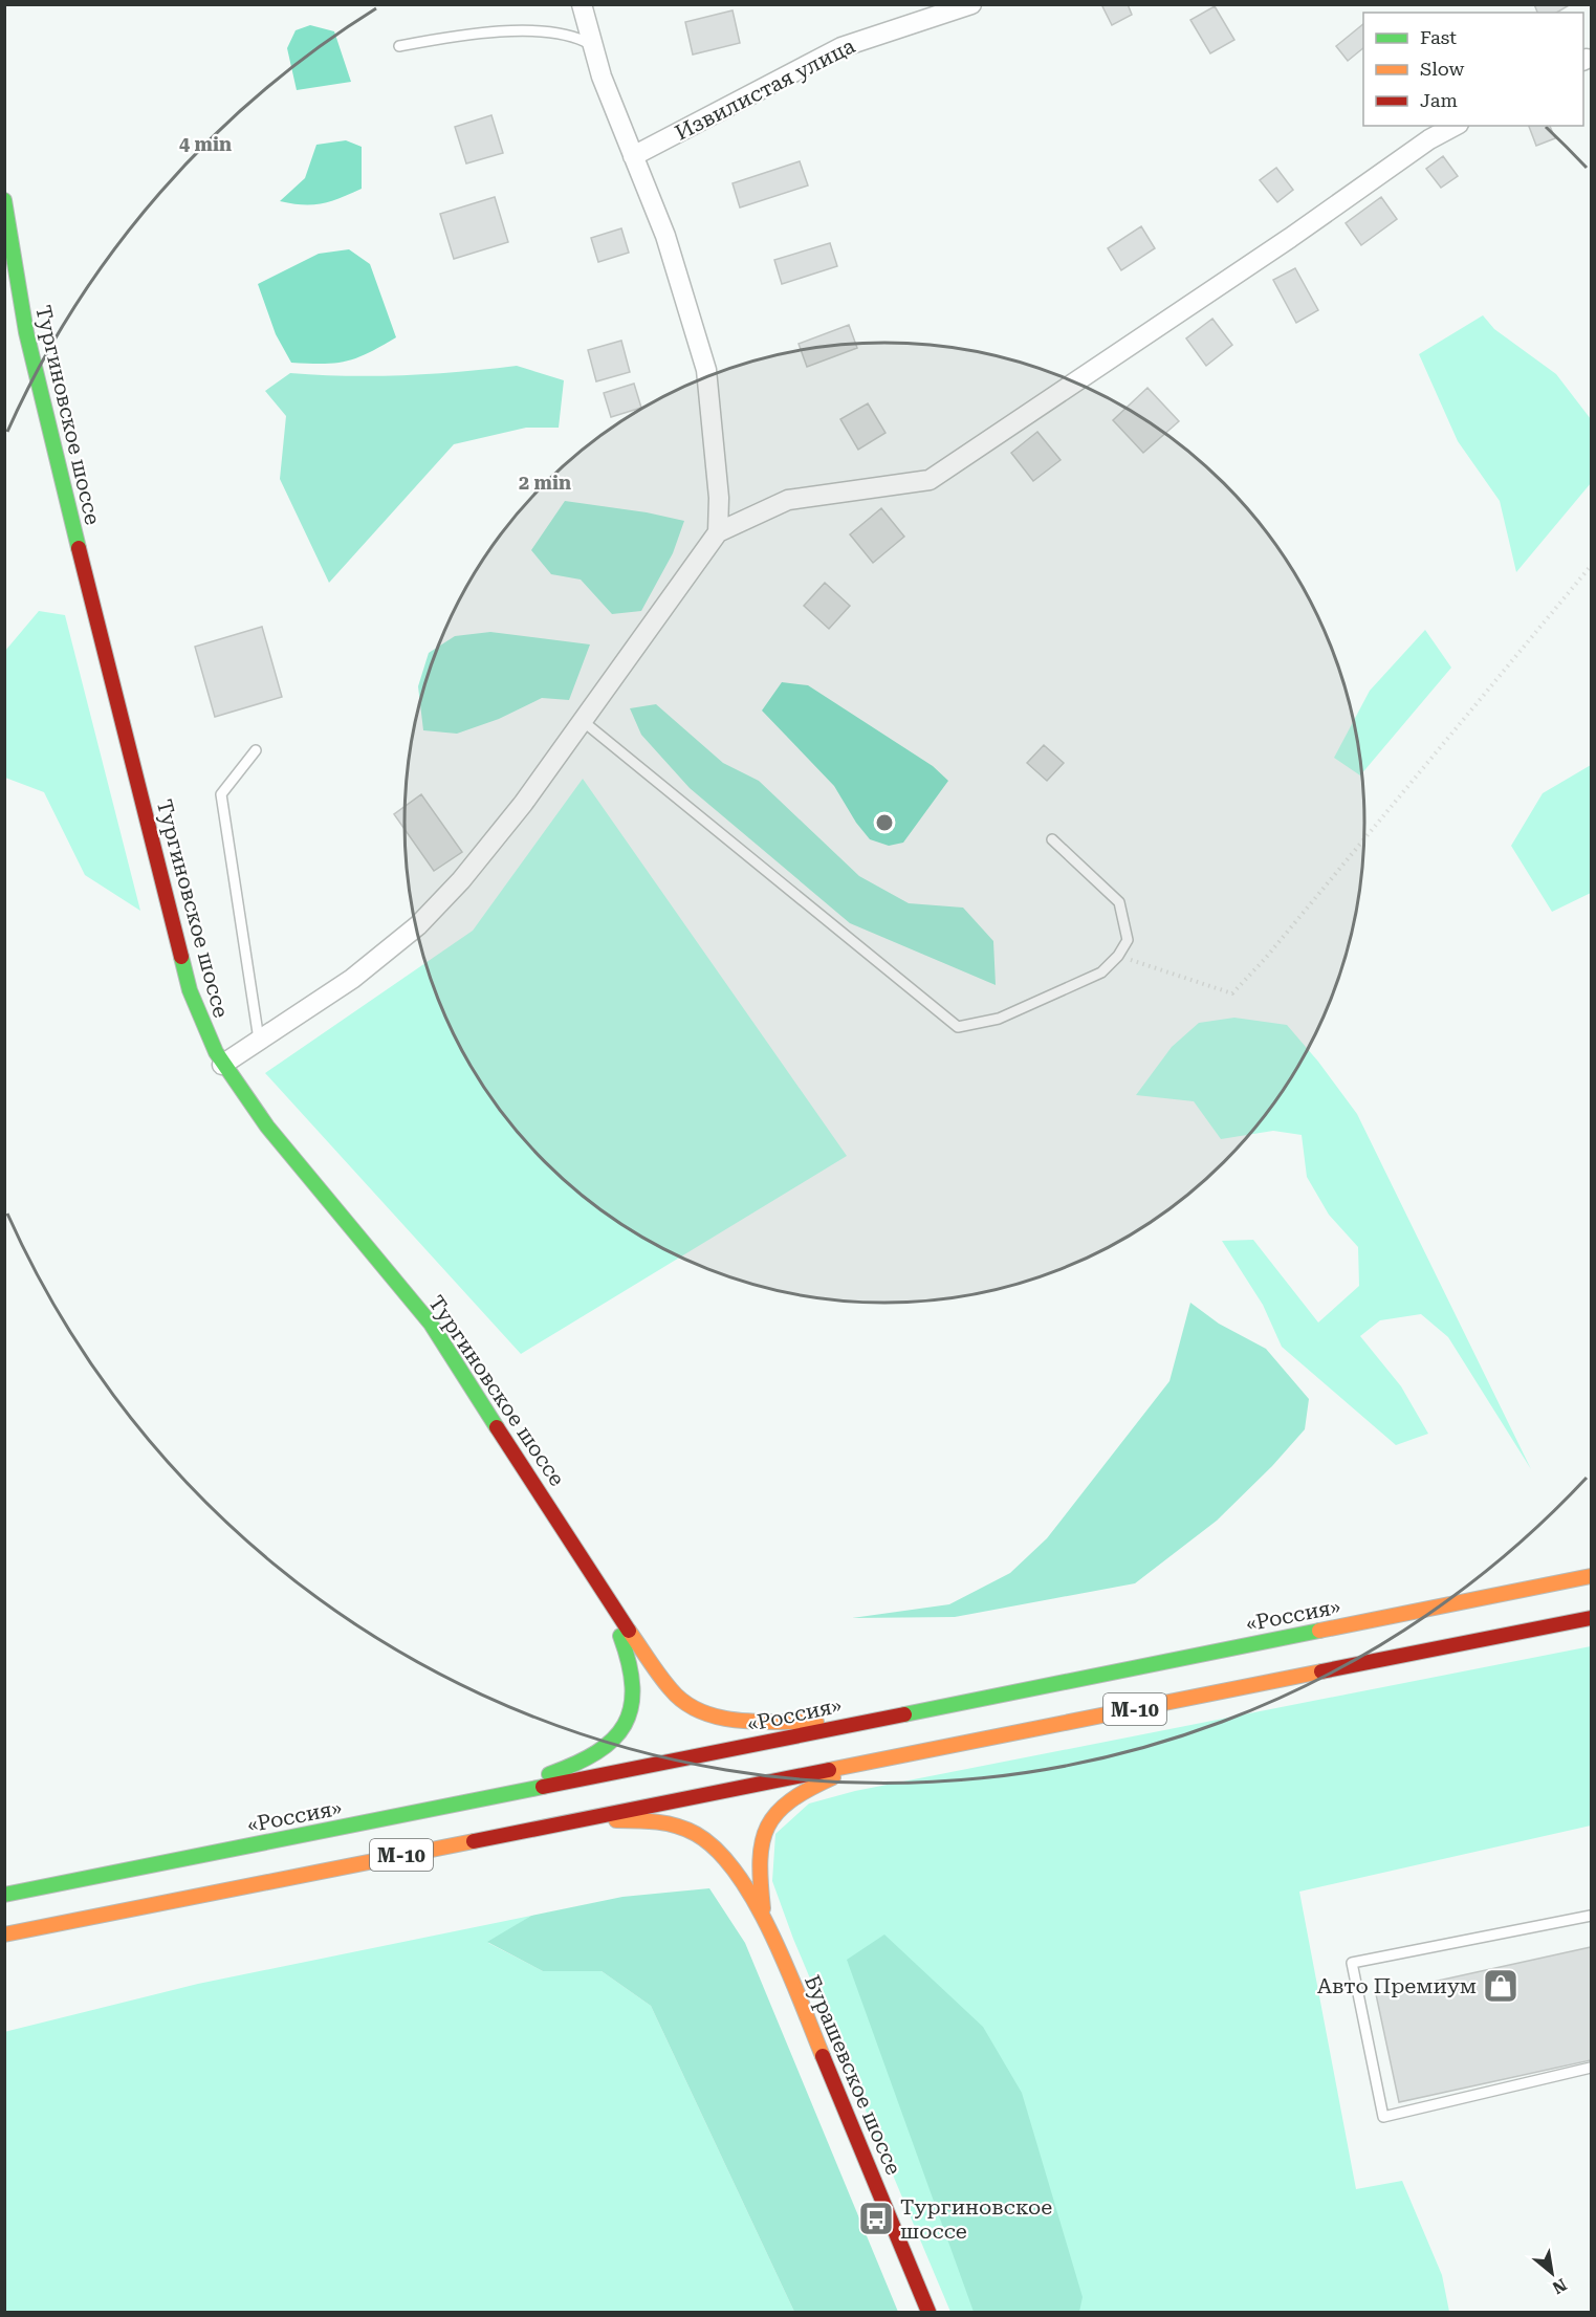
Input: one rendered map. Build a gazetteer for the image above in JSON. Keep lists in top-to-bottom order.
{
  "streets": {
    "main road": [
      "Тургиновское шоссе",
      "«Россия»",
      "М-10",
      "Бурашевское шоссе"
    ],
    "street": ["Извилистая улица"]
  },
  "crossings": [
    ["Тургиновское шоссе", "«Россия»"],
    ["М-10", "Бурашевское шоссе"]
  ],
  "places": {
    "shop": ["Авто Премиум"],
    "bus stop": ["Тургиновское шоссе"]
  },
  "legend": ["Fast", "Slow", "Jam"],
  "north": "bottom right",
  "rings": ["4 min", "2 min"]
}
